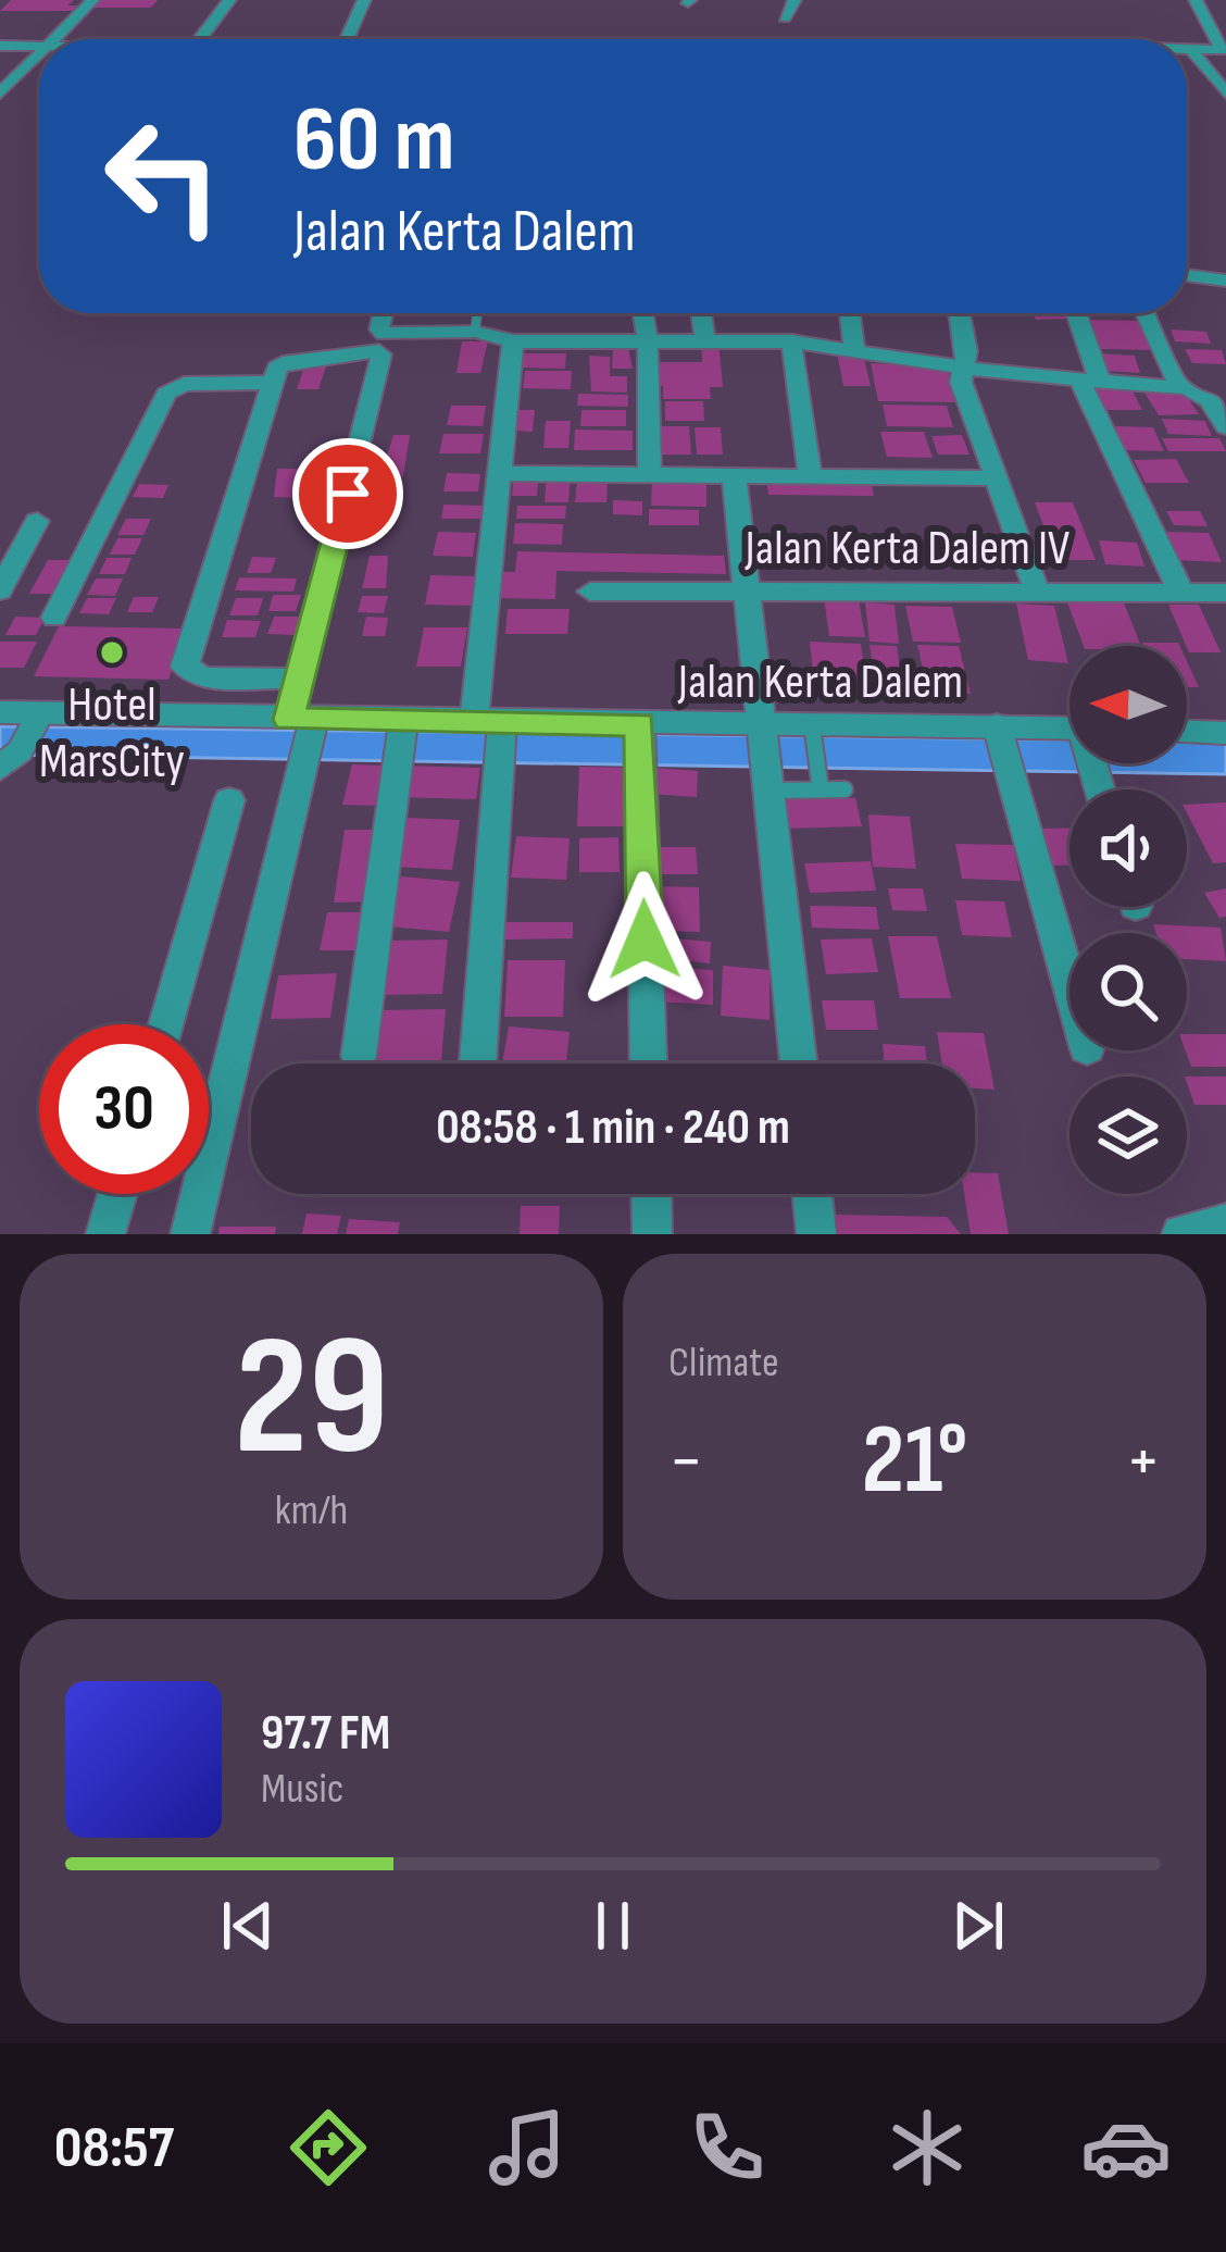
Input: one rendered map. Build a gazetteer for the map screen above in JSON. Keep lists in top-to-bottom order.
{
  "streets": {
    "street": ["Jalan Kerta Dalem IV", "Jalan Kerta Dalem"]
  },
  "places": ["Hotel MarsCity"],
  "north": "left",
  "page": {
    "turn": ["60 m", "Jalan Kerta Dalem"],
    "limit": "30",
    "trip": "08:58 · 1 min · 240 m",
    "tile": [
      ["29", "km/h"],
      "Climate"
    ],
    "heat": ["−", "21°", "+"],
    "song": ["97.7 FM", "Music"],
    "tabs": "08:57"
  }
}
